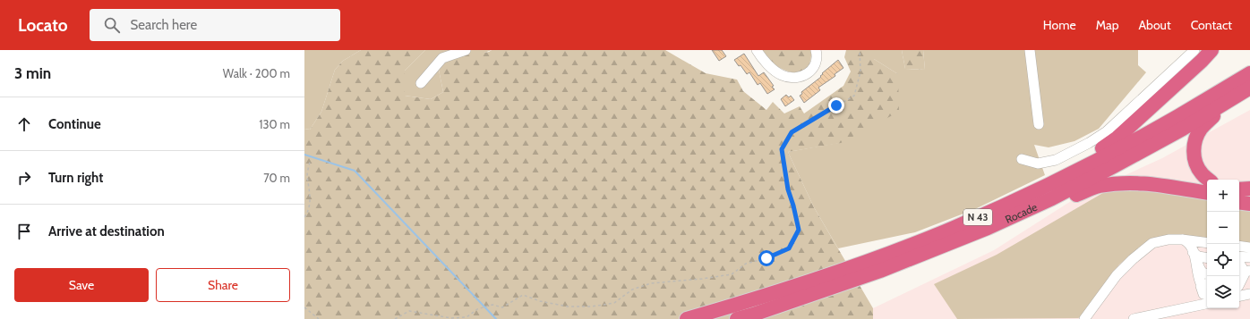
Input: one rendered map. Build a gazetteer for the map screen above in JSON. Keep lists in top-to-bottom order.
{
  "streets": {
    "highway": ["Rocade", "N 43"]
  },
  "page": {
    "header": "Locato",
    "search": "Search here",
    "nav": [
      "Home",
      "Map",
      "About",
      "Contact"
    ],
    "heading": ["3 min", "Walk · 200 m"],
    "list": [
      ["Continue", "130 m"],
      ["Turn right", "70 m"],
      "Arrive at destination"
    ],
    "map_buttons": ["+", "−"],
    "buttons": ["Save", "Share"]
  }
}
